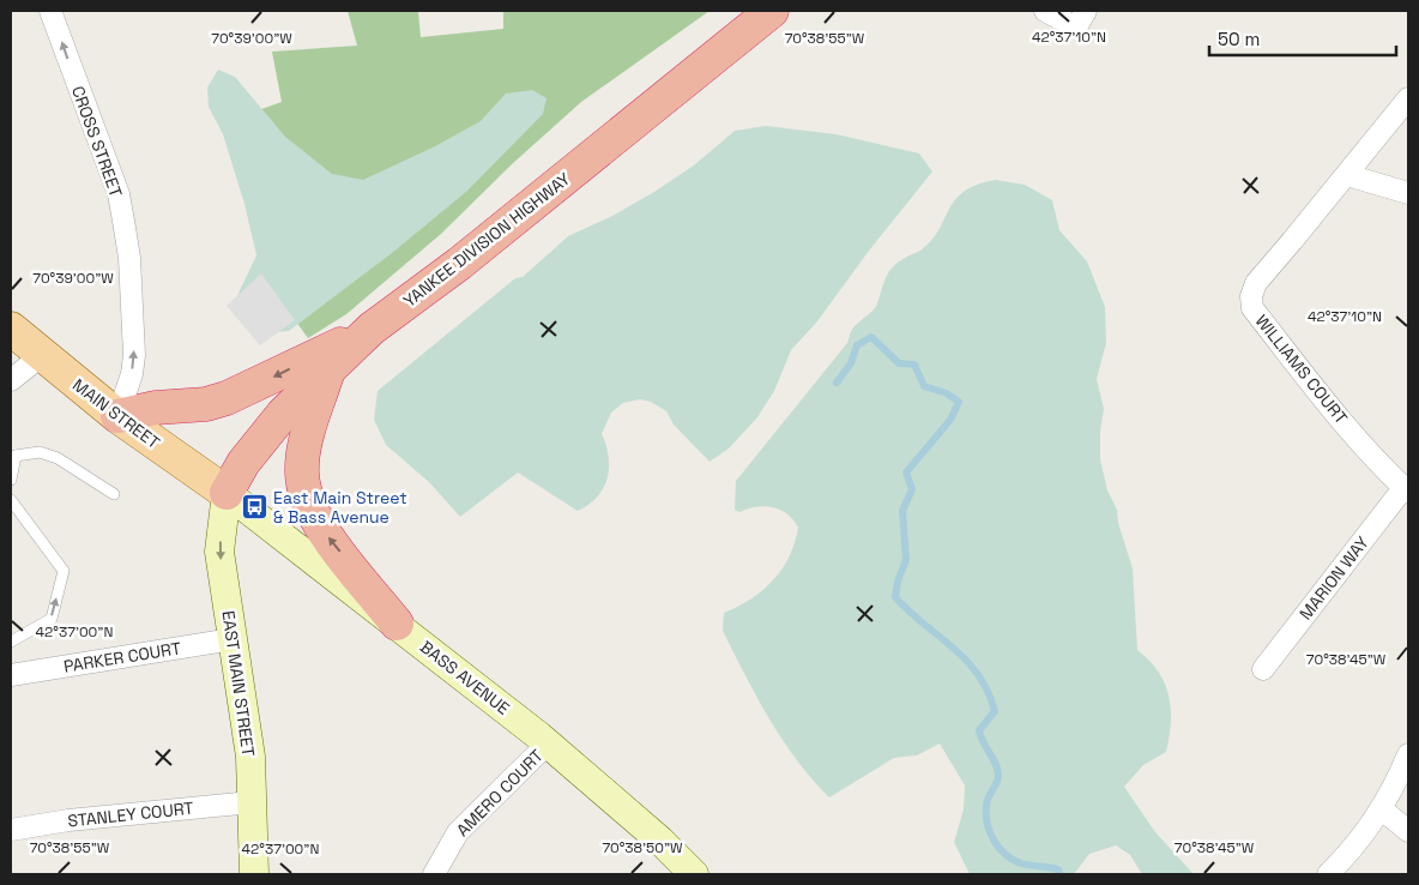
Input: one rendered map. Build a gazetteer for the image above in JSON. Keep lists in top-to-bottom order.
{
  "streets": {
    "highway": ["YANKEE DIVISION HIGHWAY"],
    "main road": ["MAIN STREET", "BASS AVENUE", "EAST MAIN STREET"],
    "street": [
      "CROSS STREET",
      "WILLIAMS COURT",
      "MARION WAY",
      "PARKER COURT",
      "AMERO COURT",
      "STANLEY COURT"
    ]
  },
  "crossings": [
    ["CROSS STREET", "MAIN STREET"],
    ["YANKEE DIVISION HIGHWAY", "MAIN STREET"],
    ["YANKEE DIVISION HIGHWAY", "BASS AVENUE"],
    ["YANKEE DIVISION HIGHWAY", "EAST MAIN STREET"],
    ["WILLIAMS COURT", "MARION WAY"],
    ["MAIN STREET", "BASS AVENUE"],
    ["MAIN STREET", "EAST MAIN STREET"],
    ["PARKER COURT", "EAST MAIN STREET"],
    ["BASS AVENUE", "EAST MAIN STREET"],
    ["BASS AVENUE", "AMERO COURT"],
    ["EAST MAIN STREET", "STANLEY COURT"]
  ],
  "one_way": ["CROSS STREET", "EAST MAIN STREET"],
  "places": {
    "bus stop": ["East Main Street & Bass Avenue"]
  },
  "scale_bar": "50 m",
  "coordinates": [
    "42°37'10\"N",
    "70°38'55\"W",
    "70°39'00\"W",
    "42°37'00\"N",
    "70°38'45\"W",
    "70°38'50\"W"
  ]
}
